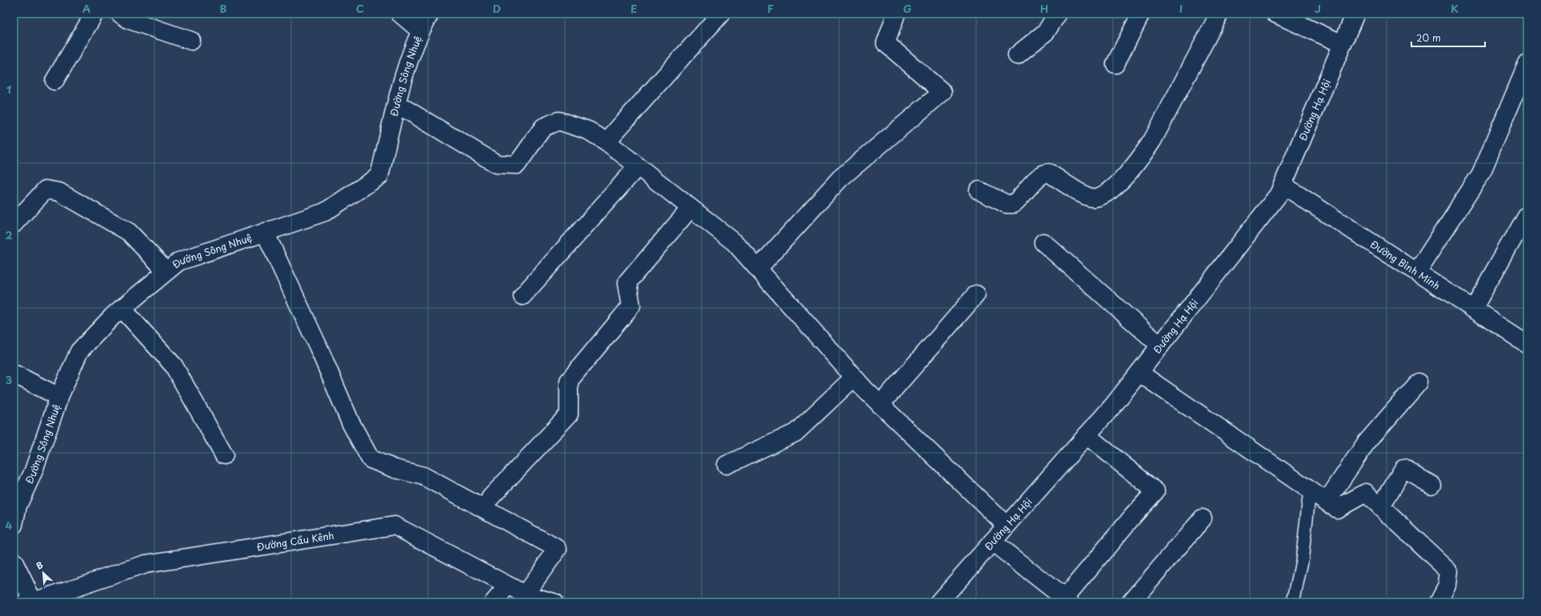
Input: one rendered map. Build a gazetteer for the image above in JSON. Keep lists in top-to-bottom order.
{
  "streets": {
    "street": [
      "Đường Sông Nhuệ",
      "Đường Hạ Hội",
      "Đường Bình Minh",
      "Đường Cầu Kênh"
    ]
  },
  "crossings": [
    ["Đường Hạ Hội", "Đường Bình Minh"]
  ],
  "scale_bar": "20 m",
  "north": "top left",
  "grid": {
    "columns": [
      "A",
      "B",
      "C",
      "D",
      "E",
      "F",
      "G",
      "H",
      "I",
      "J",
      "K"
    ],
    "rows": [
      "1",
      "2",
      "3",
      "4"
    ]
  }
}
